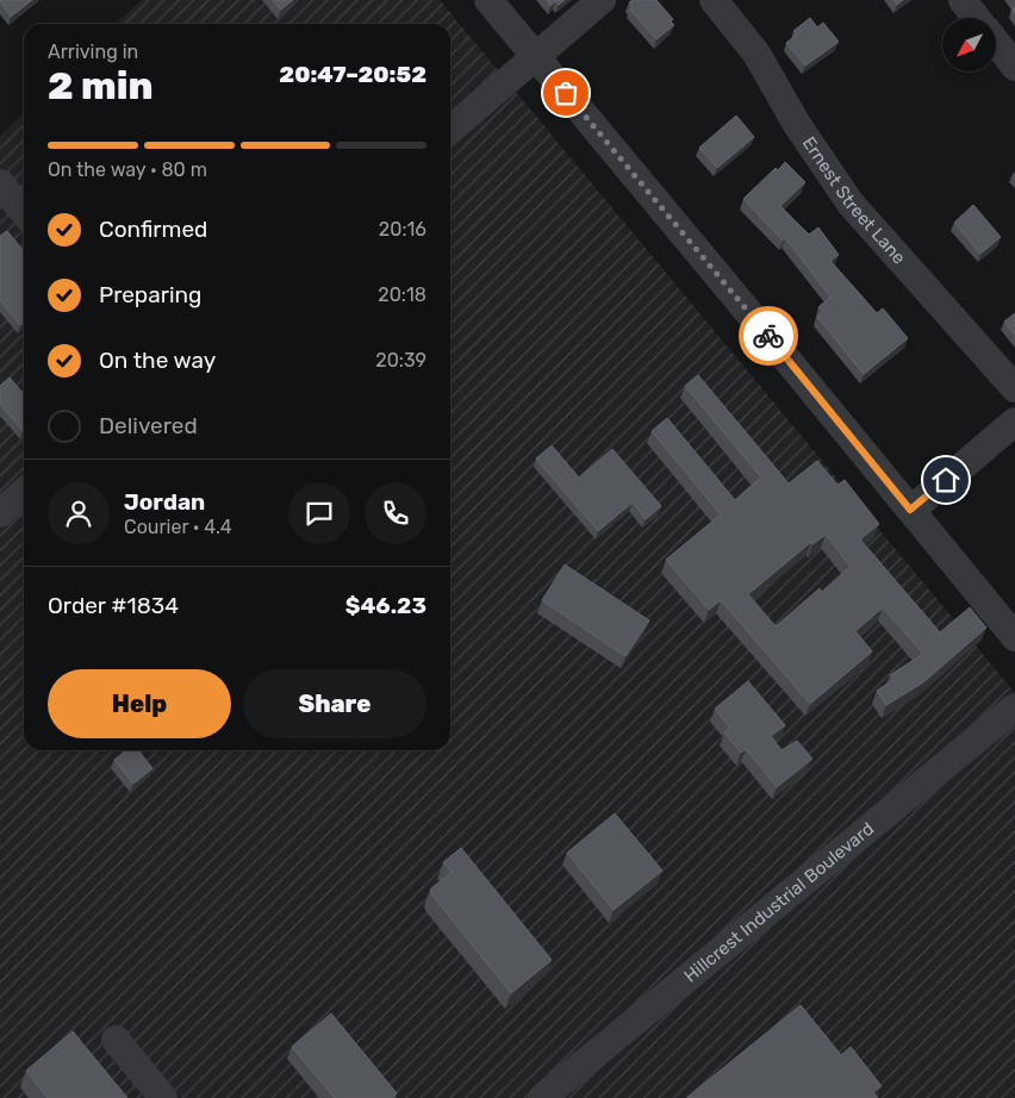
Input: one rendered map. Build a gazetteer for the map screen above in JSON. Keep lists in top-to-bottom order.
{
  "streets": {
    "street": ["Ernest Street Lane", "Hillcrest Industrial Boulevard"]
  },
  "north": "bottom left",
  "page": {
    "heading": ["2 min", "Arriving in", "20:47–20:52"],
    "panel": [
      "Jordan",
      "Courier · 4.4",
      "Order #1834",
      "$46.23"
    ],
    "bar": "On the way · 80 m",
    "list": [
      ["Confirmed", "20:16"],
      ["Preparing", "20:18"],
      ["On the way", "20:39"],
      "Delivered"
    ],
    "buttons": ["Help", "Share"]
  }
}
